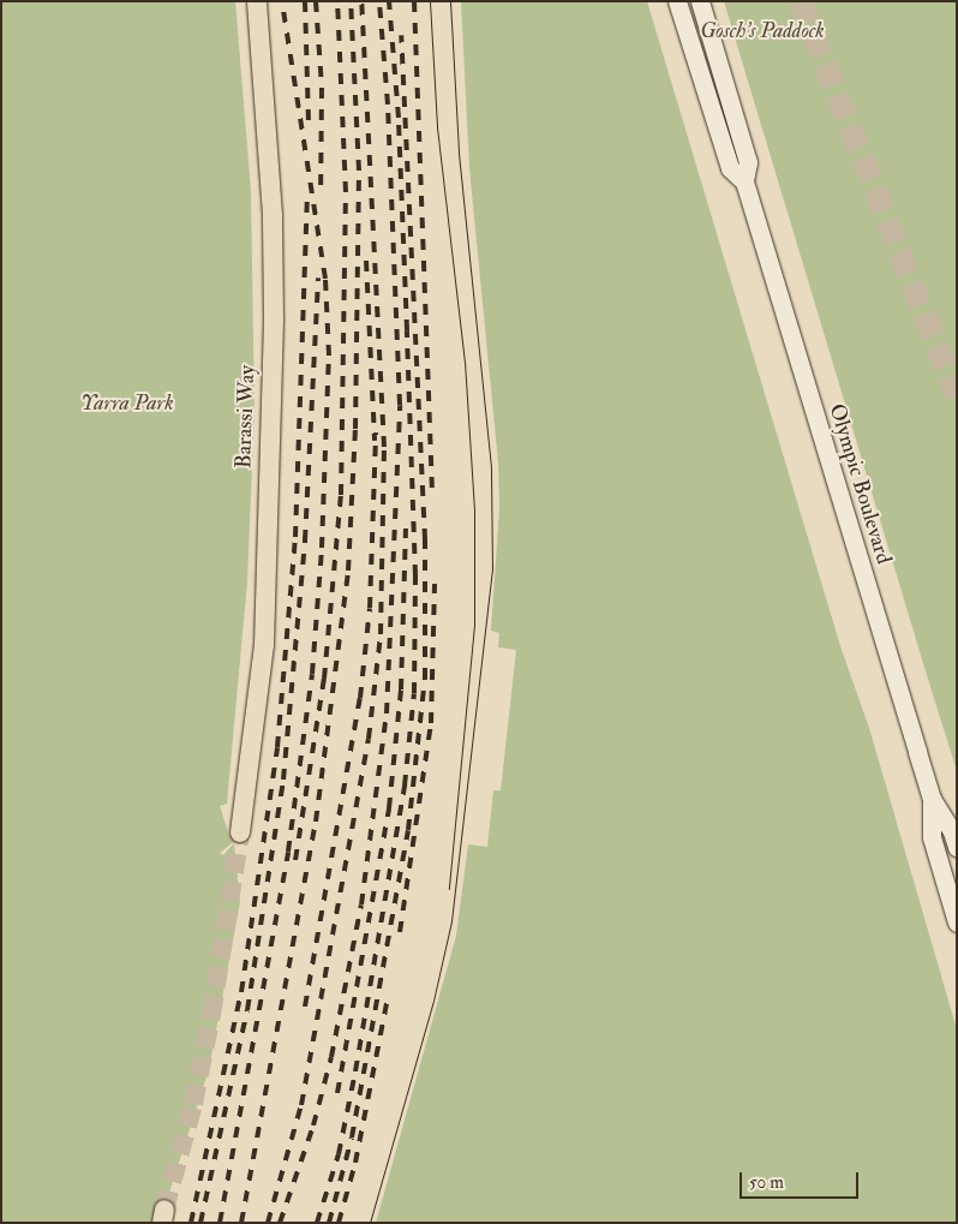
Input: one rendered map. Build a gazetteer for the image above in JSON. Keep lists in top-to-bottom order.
{
  "streets": {
    "main road": ["Barassi Way", "Olympic Boulevard"]
  },
  "parks": ["Gosch's Paddock", "Yarra Park"],
  "scale_bar": "50 m"
}
